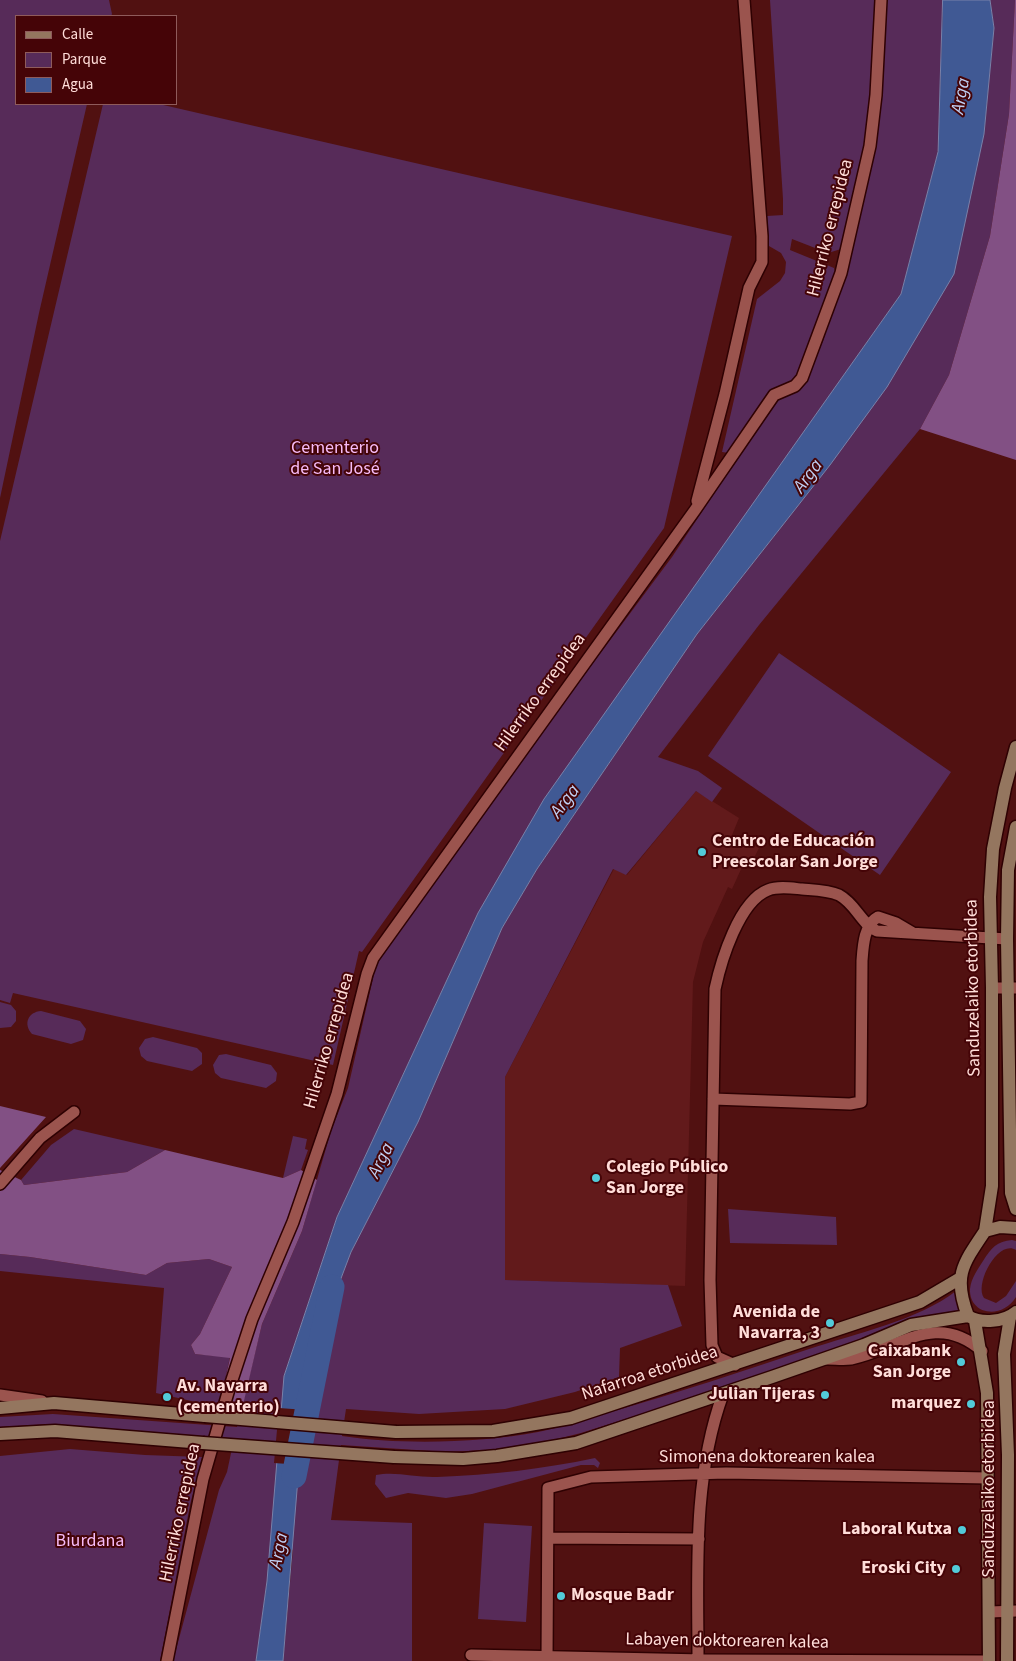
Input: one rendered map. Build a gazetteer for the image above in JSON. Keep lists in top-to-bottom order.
{
  "streets": {
    "main road": ["Sanduzelaiko etorbidea", "Nafarroa etorbidea"],
    "street": ["Hilerriko errepidea", "Simonena doktorearen kalea", "Labayen doktorearen kalea"]
  },
  "crossings": [
    ["Sanduzelaiko etorbidea", "Nafarroa etorbidea"],
    ["Sanduzelaiko etorbidea", "Simonena doktorearen kalea"]
  ],
  "water": ["Arga"],
  "parks": ["Cementerio de San José", "Biurdana"],
  "places": [
    "Centro de Educación Preescolar San Jorge",
    "Colegio Público San Jorge",
    "Avenida de Navarra, 3",
    "Caixabank San Jorge",
    "Julian Tijeras",
    "Av. Navarra (cementerio)",
    "marquez",
    "Laboral Kutxa",
    "Eroski City",
    "Mosque Badr"
  ],
  "legend": ["Calle", "Parque", "Agua"]
}
